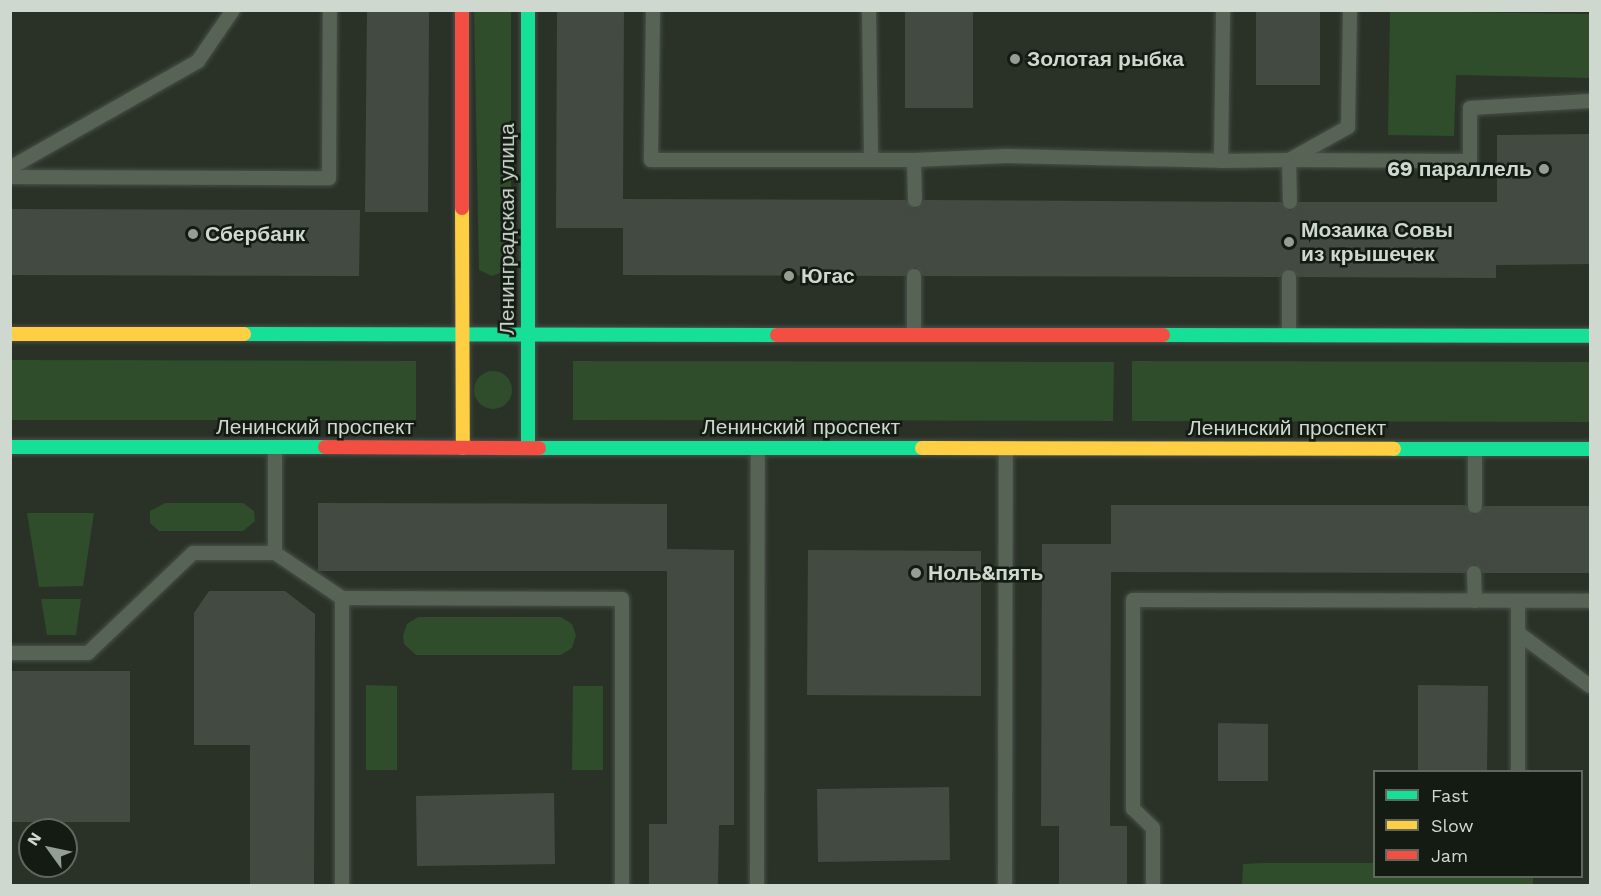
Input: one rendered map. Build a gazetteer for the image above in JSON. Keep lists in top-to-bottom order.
{
  "streets": {
    "main road": ["Ленинградская улица", "Ленинский проспект"]
  },
  "crossings": [
    ["Ленинградская улица", "Ленинский проспект"]
  ],
  "places": [
    "Золотая рыбка",
    "69 параллель",
    "Сбербанк",
    "Мозаика Совы из крышечек",
    "Югас",
    "Ноль&пять"
  ],
  "legend": ["Fast", "Slow", "Jam"],
  "north": "top left"
}
